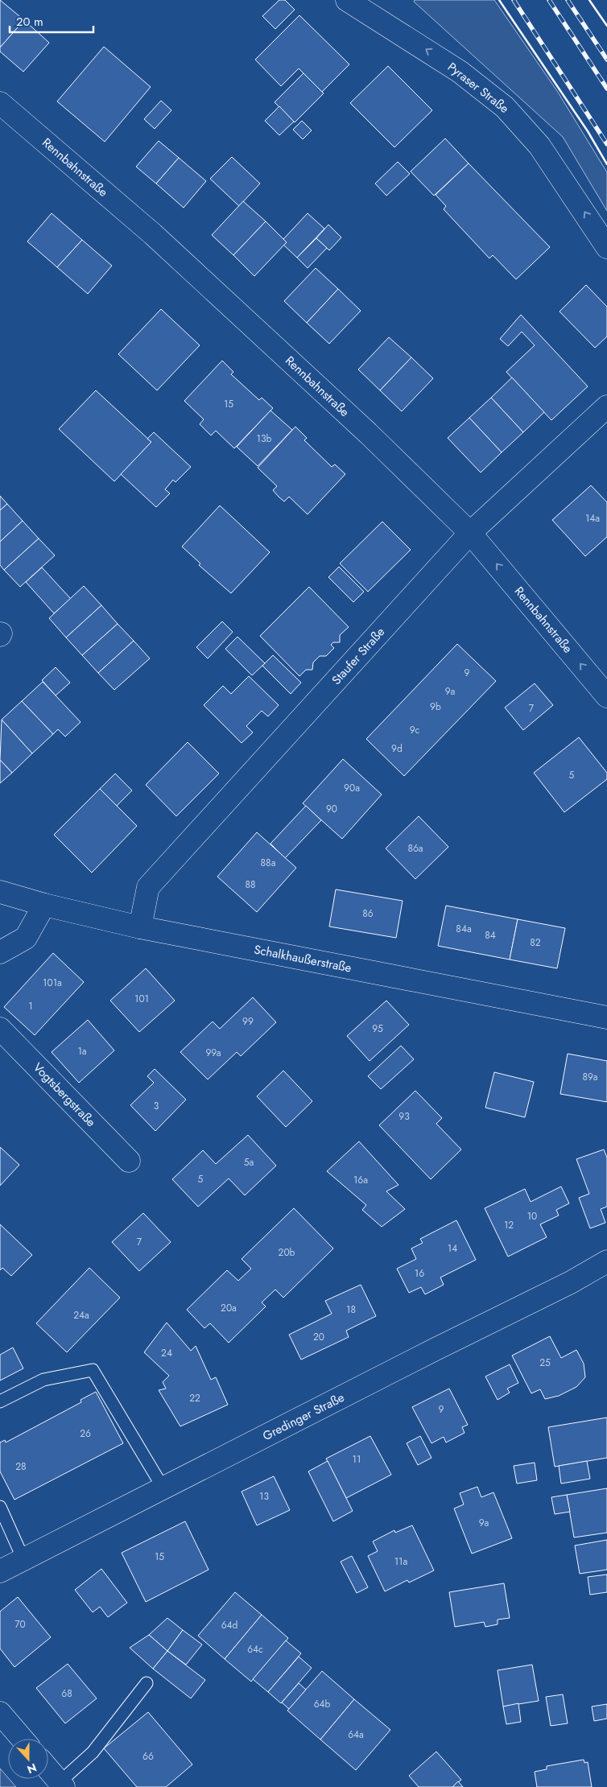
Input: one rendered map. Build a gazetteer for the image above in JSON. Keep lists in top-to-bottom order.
{
  "streets": {
    "street": [
      "Pyraser Straße",
      "Rennbahnstraße",
      "Staufer Straße",
      "Schalkhaußerstraße",
      "Vogtsbergstraße",
      "Gredinger Straße"
    ]
  },
  "crossings": [
    ["Rennbahnstraße", "Staufer Straße"],
    ["Staufer Straße", "Schalkhaußerstraße"]
  ],
  "one_way": ["Pyraser Straße"],
  "house_numbers": [
    "15",
    "13b",
    "14a",
    "9",
    "9a",
    "9b",
    "7",
    "9c",
    "9d",
    "5",
    "90a",
    "90",
    "86a",
    "88a",
    "88",
    "86",
    "84a",
    "84",
    "82",
    "101a",
    "101",
    "1",
    "99",
    "95",
    "1a",
    "99a",
    "89a",
    "3",
    "93",
    "5a",
    "5",
    "16a",
    "10",
    "12",
    "7",
    "14",
    "20b",
    "16",
    "20a",
    "18",
    "24a",
    "20",
    "24",
    "25",
    "22",
    "9",
    "26",
    "11",
    "28",
    "13",
    "9a",
    "15",
    "11a",
    "70",
    "64d",
    "64c",
    "68",
    "64b",
    "64a",
    "66"
  ],
  "scale_bar": "20 m",
  "north": "bottom"
}
